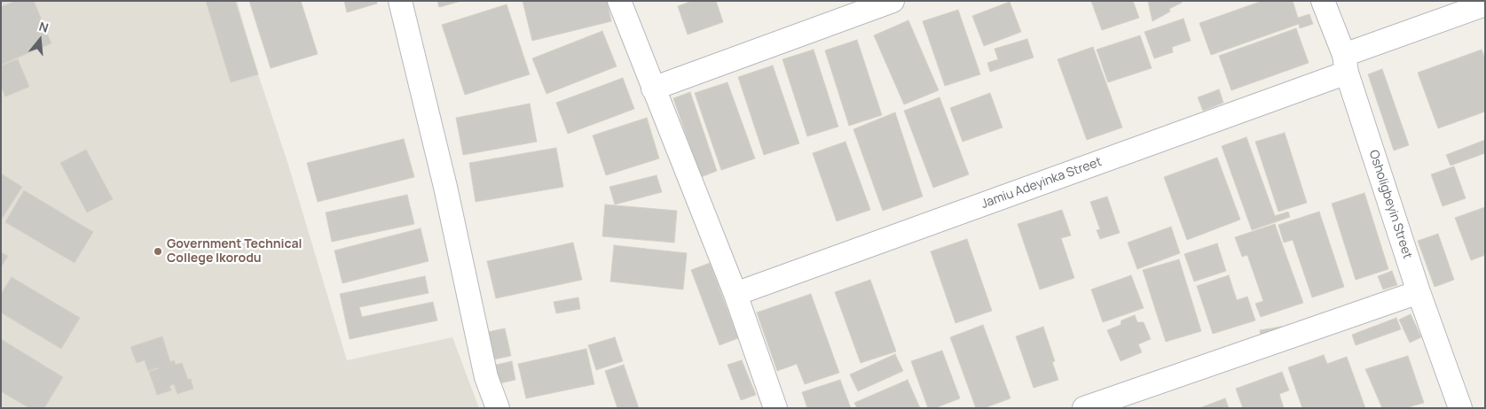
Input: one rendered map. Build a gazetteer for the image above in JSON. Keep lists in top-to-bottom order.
{
  "streets": {
    "street": ["Jamiu Adeyinka Street", "Osholigbeyin Street"]
  },
  "crossings": [
    ["Jamiu Adeyinka Street", "Osholigbeyin Street"]
  ],
  "places": ["Government Technical College Ikorodu"],
  "north": "top"
}
